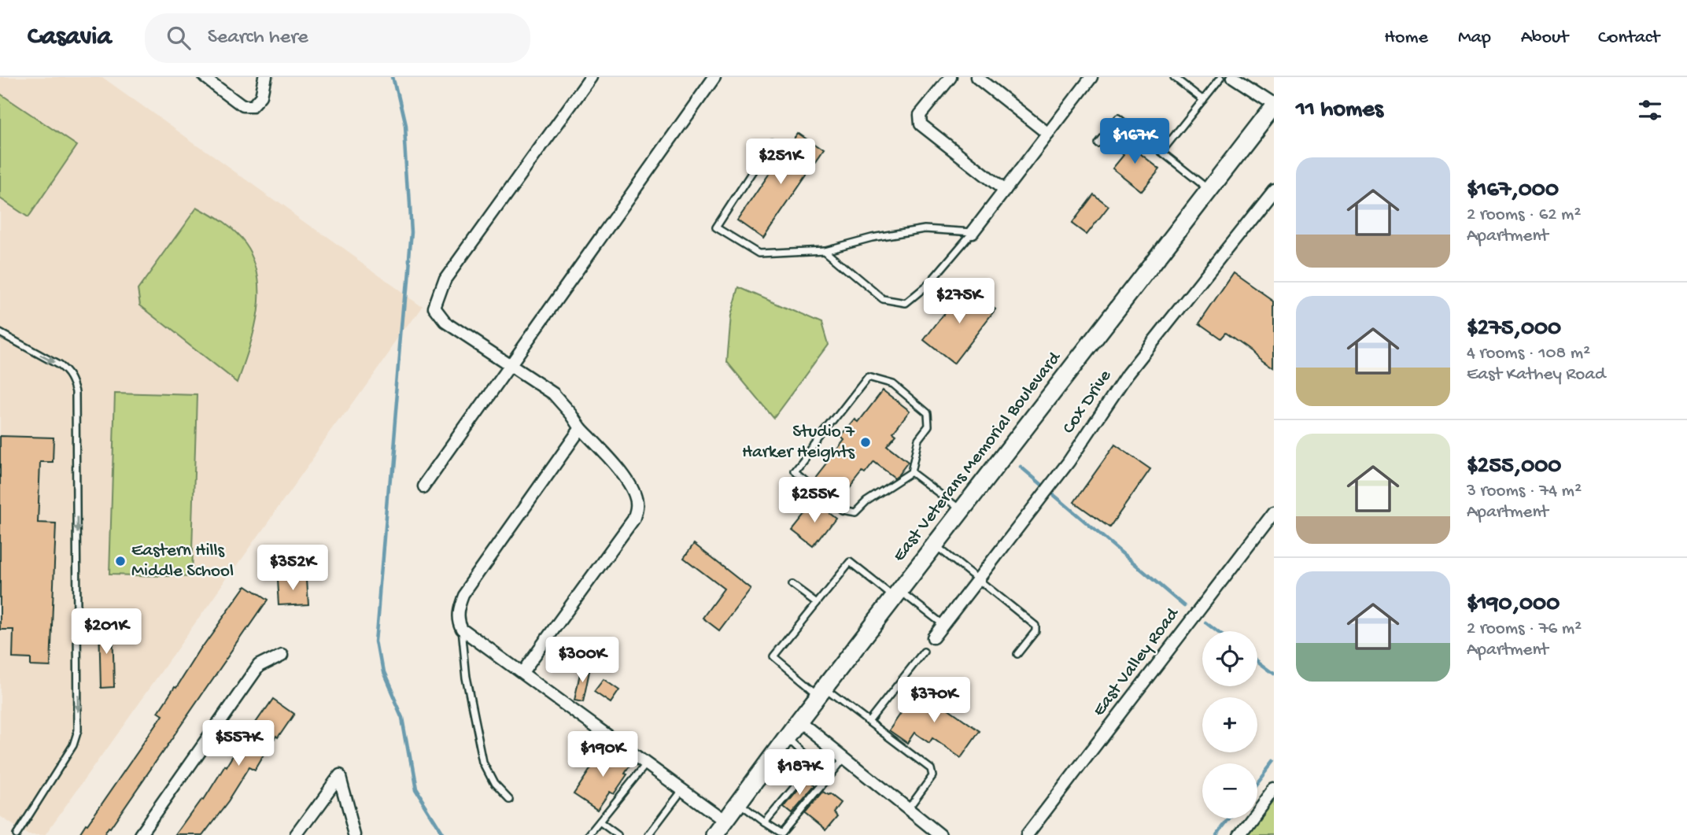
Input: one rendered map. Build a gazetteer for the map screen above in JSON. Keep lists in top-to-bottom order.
{
  "streets": {
    "main road": ["East Veterans Memorial Boulevard"],
    "street": ["Cox Drive", "East Valley Road"]
  },
  "places": ["Studio 7 Harker Heights", "Eastern Hills Middle School"],
  "page": {
    "header": "Casavia",
    "search": "Search here",
    "nav": [
      "Home",
      "Map",
      "About",
      "Contact"
    ],
    "heading": "11 homes",
    "price": [
      "$167K",
      "$251K",
      "$275K",
      "$255K",
      "$352K",
      "$201K",
      "$300K",
      "$370K",
      "$557K",
      "$190K",
      "$187K"
    ],
    "list": [
      {
        "name": "$167,000",
        "note": "2 rooms · 62 m² · Apartment"
      },
      {
        "name": "$275,000",
        "note": "4 rooms · 108 m² · East Kathey Road"
      },
      {
        "name": "$255,000",
        "note": "3 rooms · 74 m² · Apartment"
      },
      {
        "name": "$190,000",
        "note": "2 rooms · 76 m² · Apartment"
      }
    ],
    "map_buttons": ["+", "−"]
  }
}
